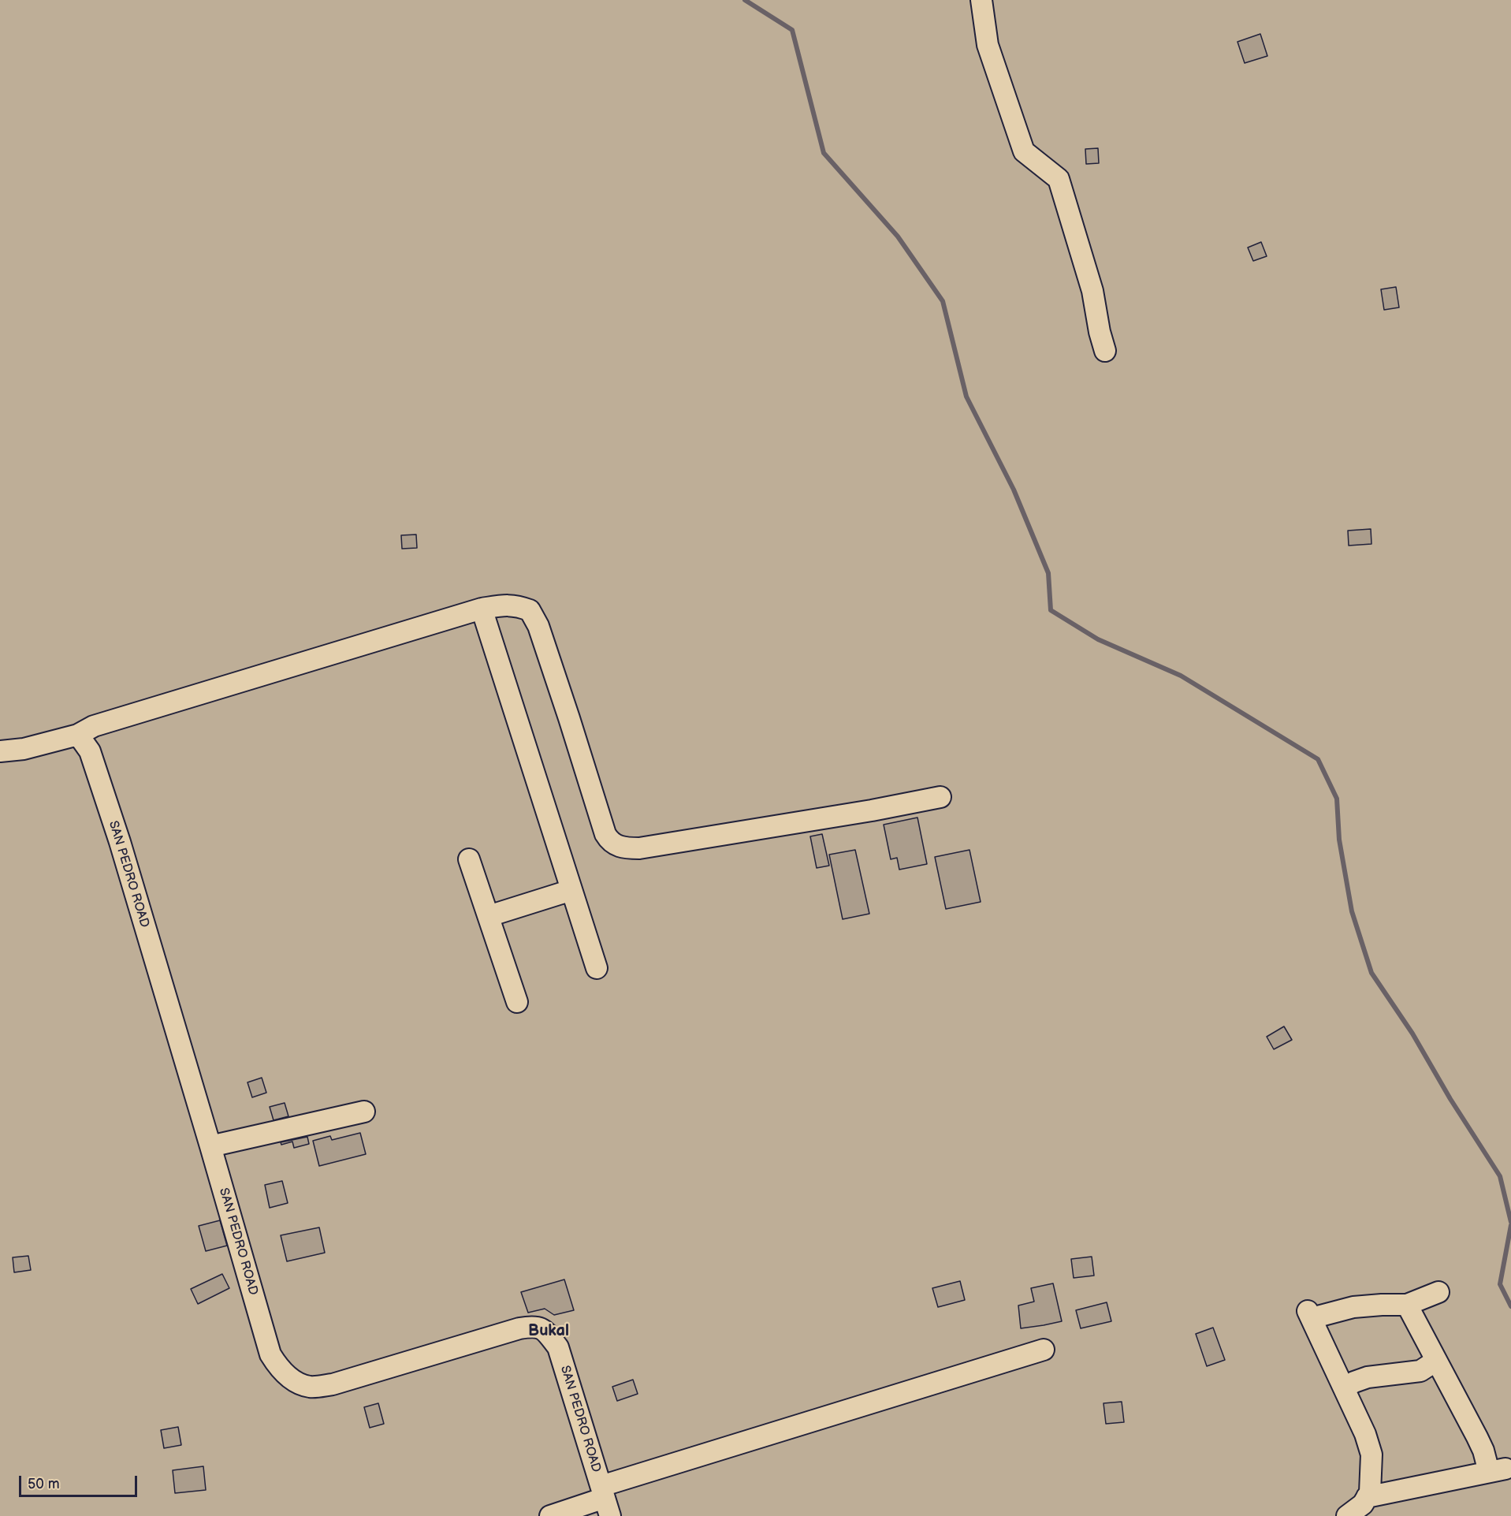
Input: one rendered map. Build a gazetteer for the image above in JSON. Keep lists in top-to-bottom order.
{
  "streets": {
    "street": ["SAN PEDRO ROAD"]
  },
  "districts": ["Bukal"],
  "scale_bar": "50 m"
}
